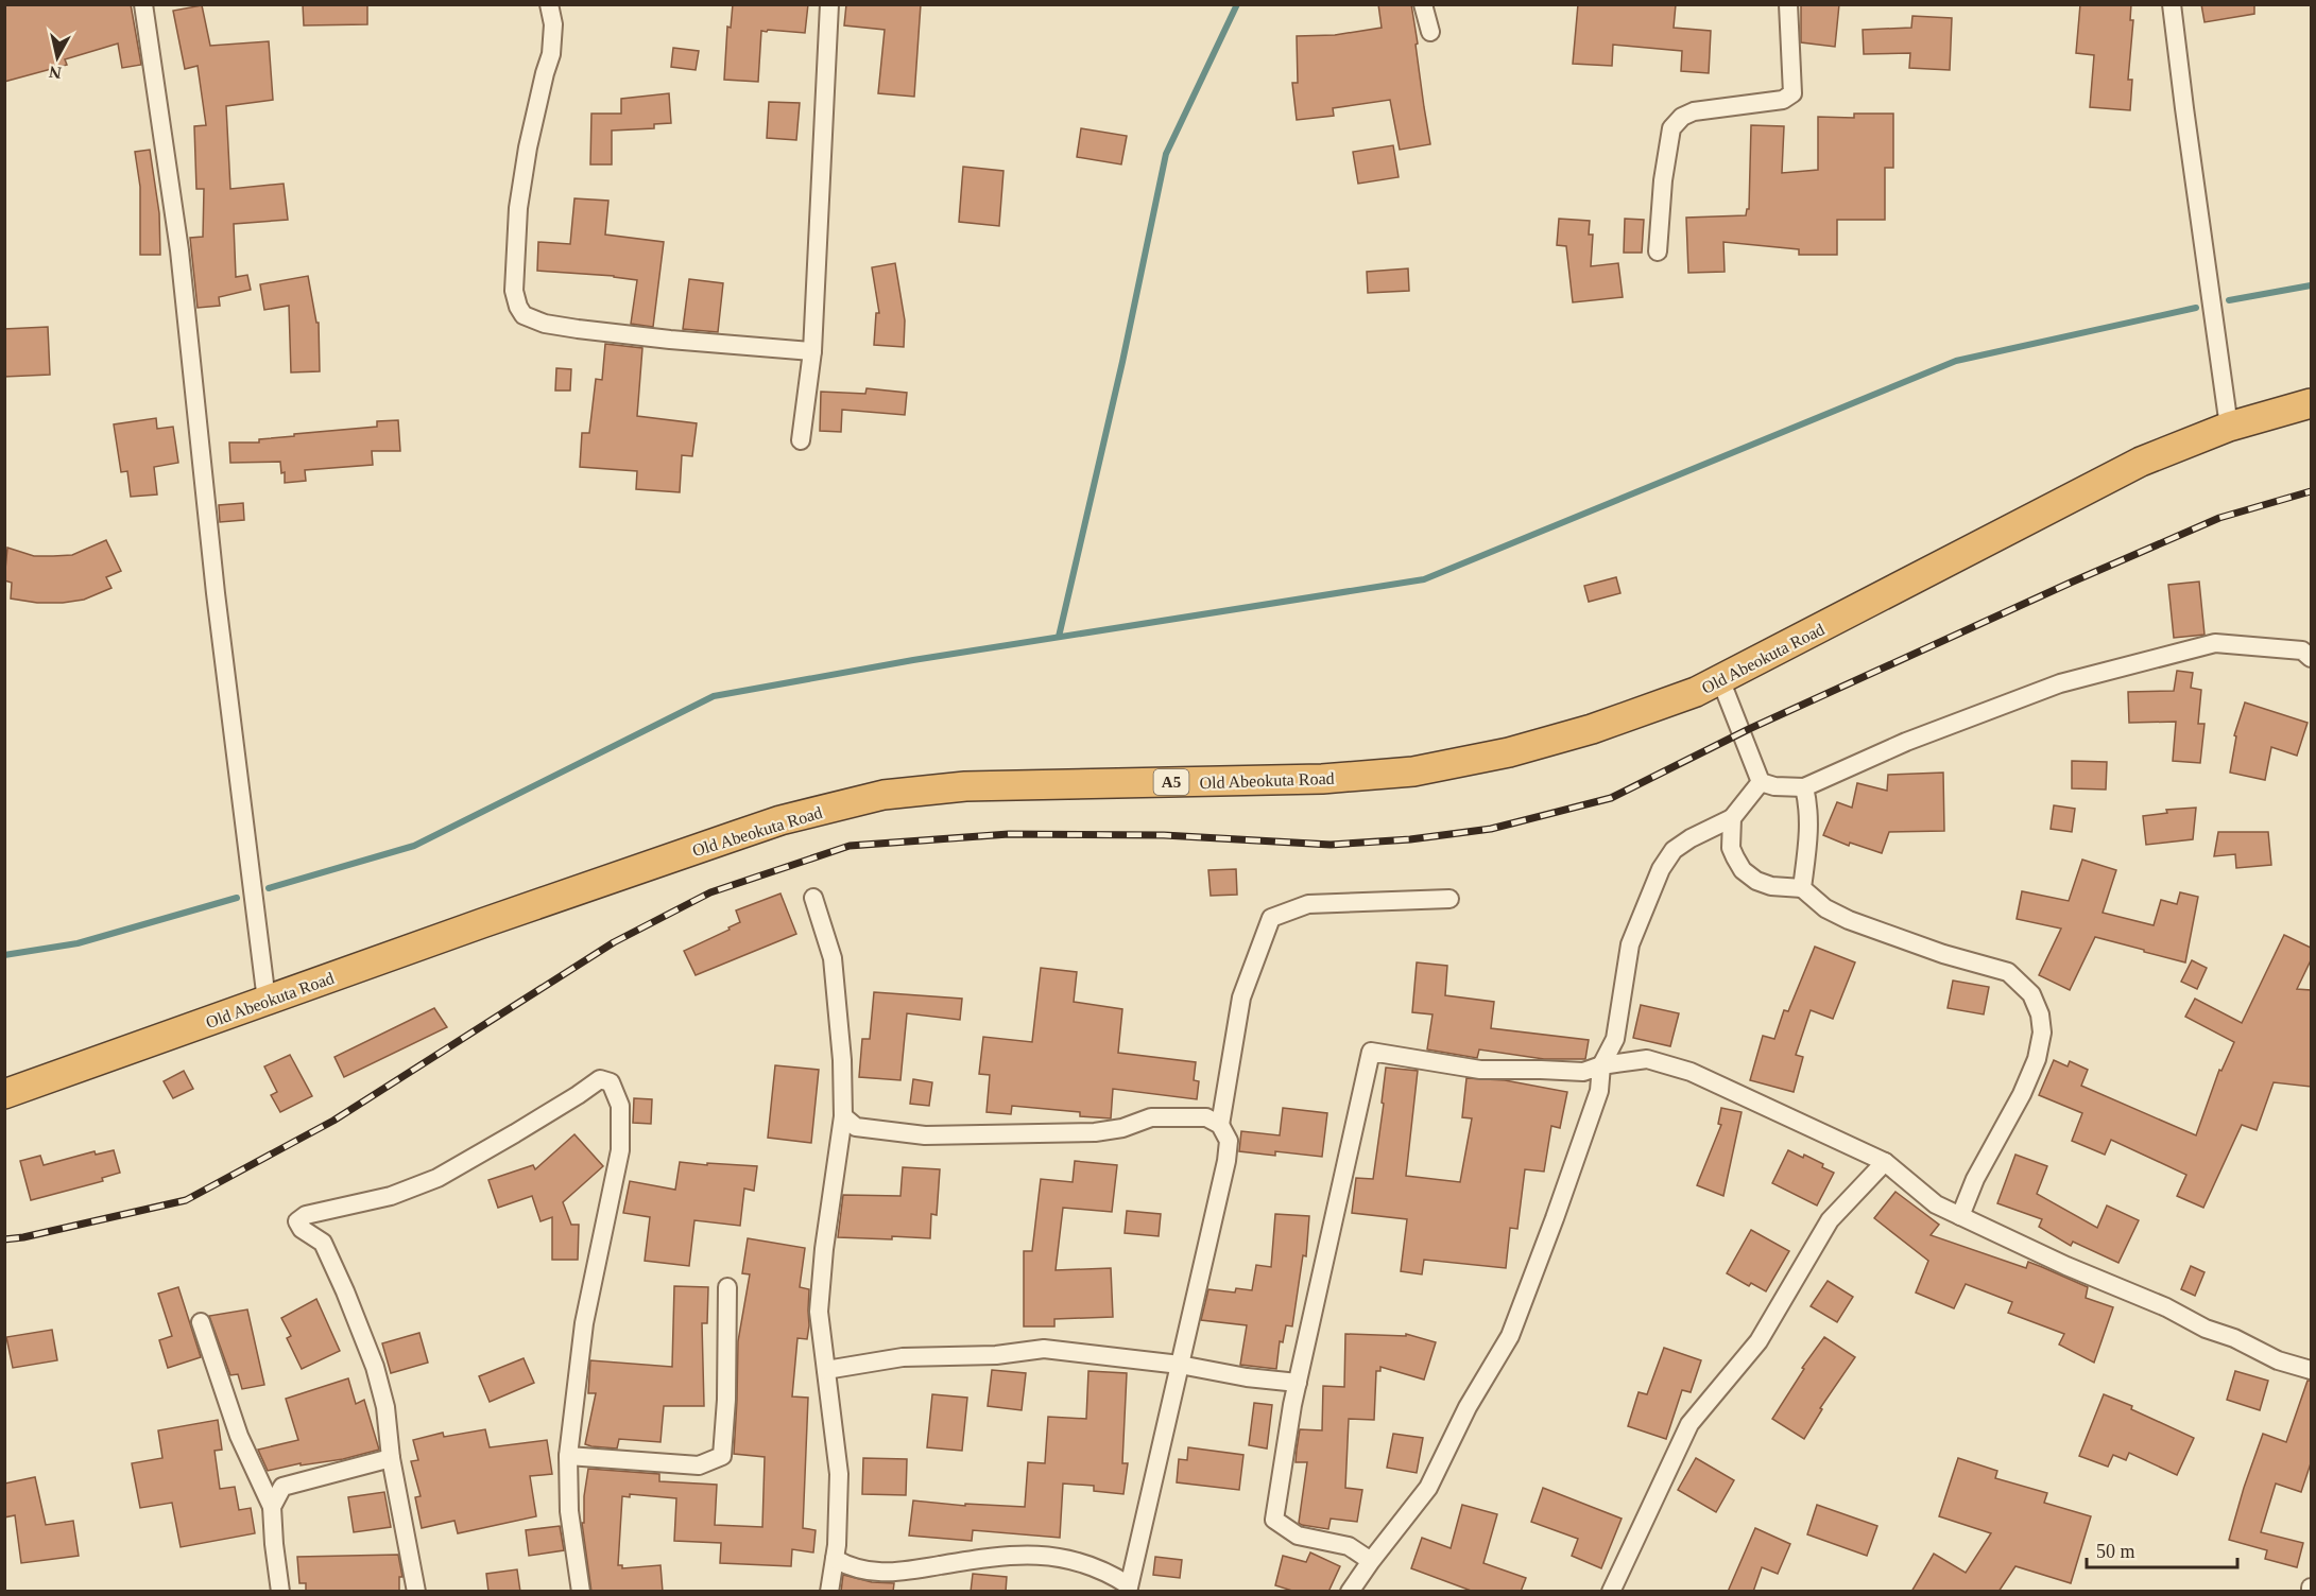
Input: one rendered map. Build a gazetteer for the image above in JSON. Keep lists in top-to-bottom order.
{
  "streets": {
    "highway": ["Old Abeokuta Road", "A5"]
  },
  "scale_bar": "50 m",
  "north": "bottom"
}
